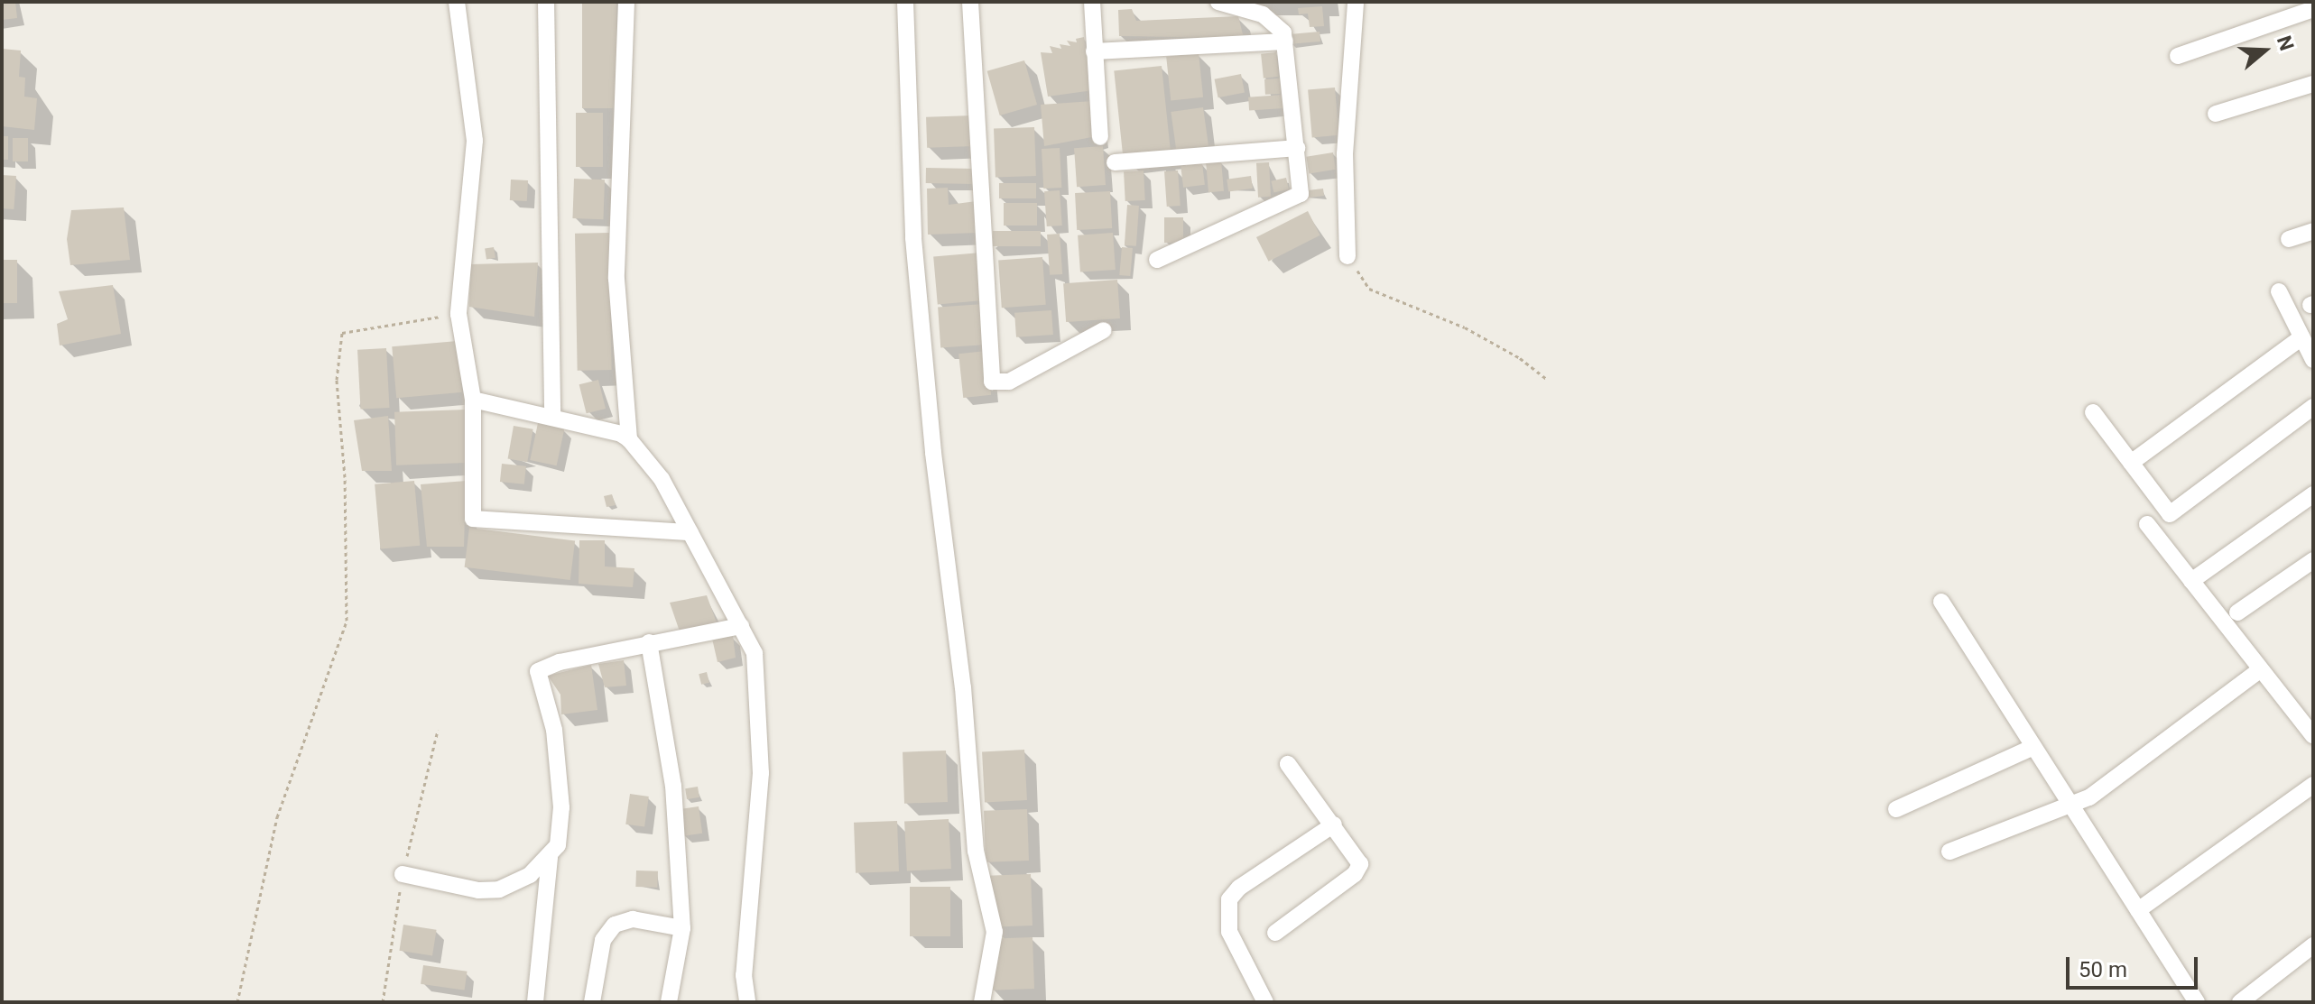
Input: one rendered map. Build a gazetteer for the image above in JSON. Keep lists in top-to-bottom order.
{
  "scale_bar": "50 m",
  "north": "right"
}
